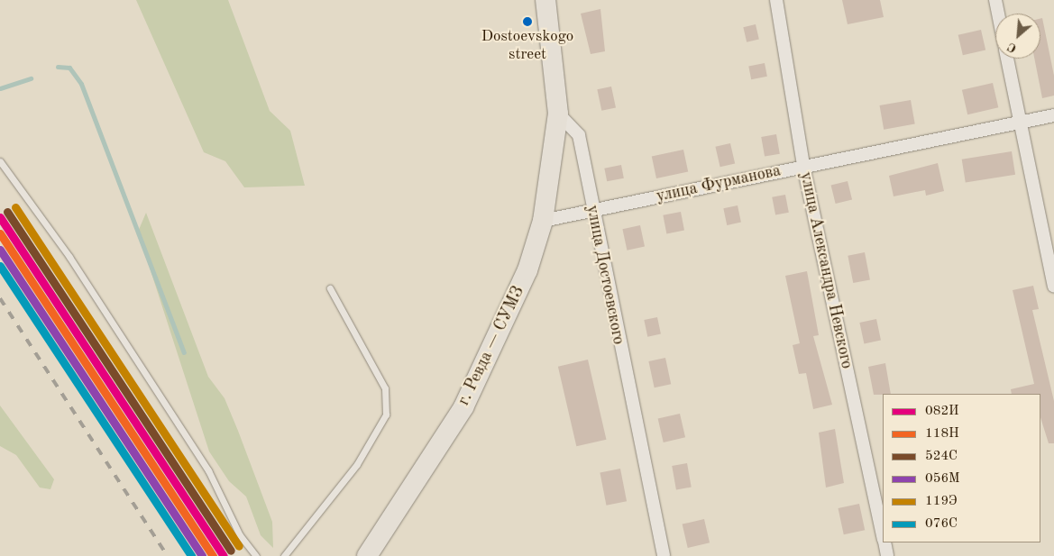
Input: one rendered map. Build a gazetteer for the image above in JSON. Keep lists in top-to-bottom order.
{
  "streets": {
    "main road": ["г. Ревда — СУМЗ"],
    "street": ["улица Фурманова", "улица Александра Невского", "улица Достоевского"]
  },
  "crossings": [
    ["улица Фурманова", "улица Александра Невского"],
    ["улица Фурманова", "улица Достоевского"],
    ["улица Фурманова", "г. Ревда — СУМЗ"],
    ["улица Достоевского", "г. Ревда — СУМЗ"]
  ],
  "places": ["Dostoevskogo street"],
  "lines": [
    "transit line 119Э",
    "transit line 524С",
    "transit line 082И",
    "transit line 118Н",
    "transit line 056М",
    "transit line 076С"
  ],
  "legend": [
    "082И",
    "118Н",
    "524С",
    "056М",
    "119Э",
    "076С"
  ],
  "north": "bottom left"
}
